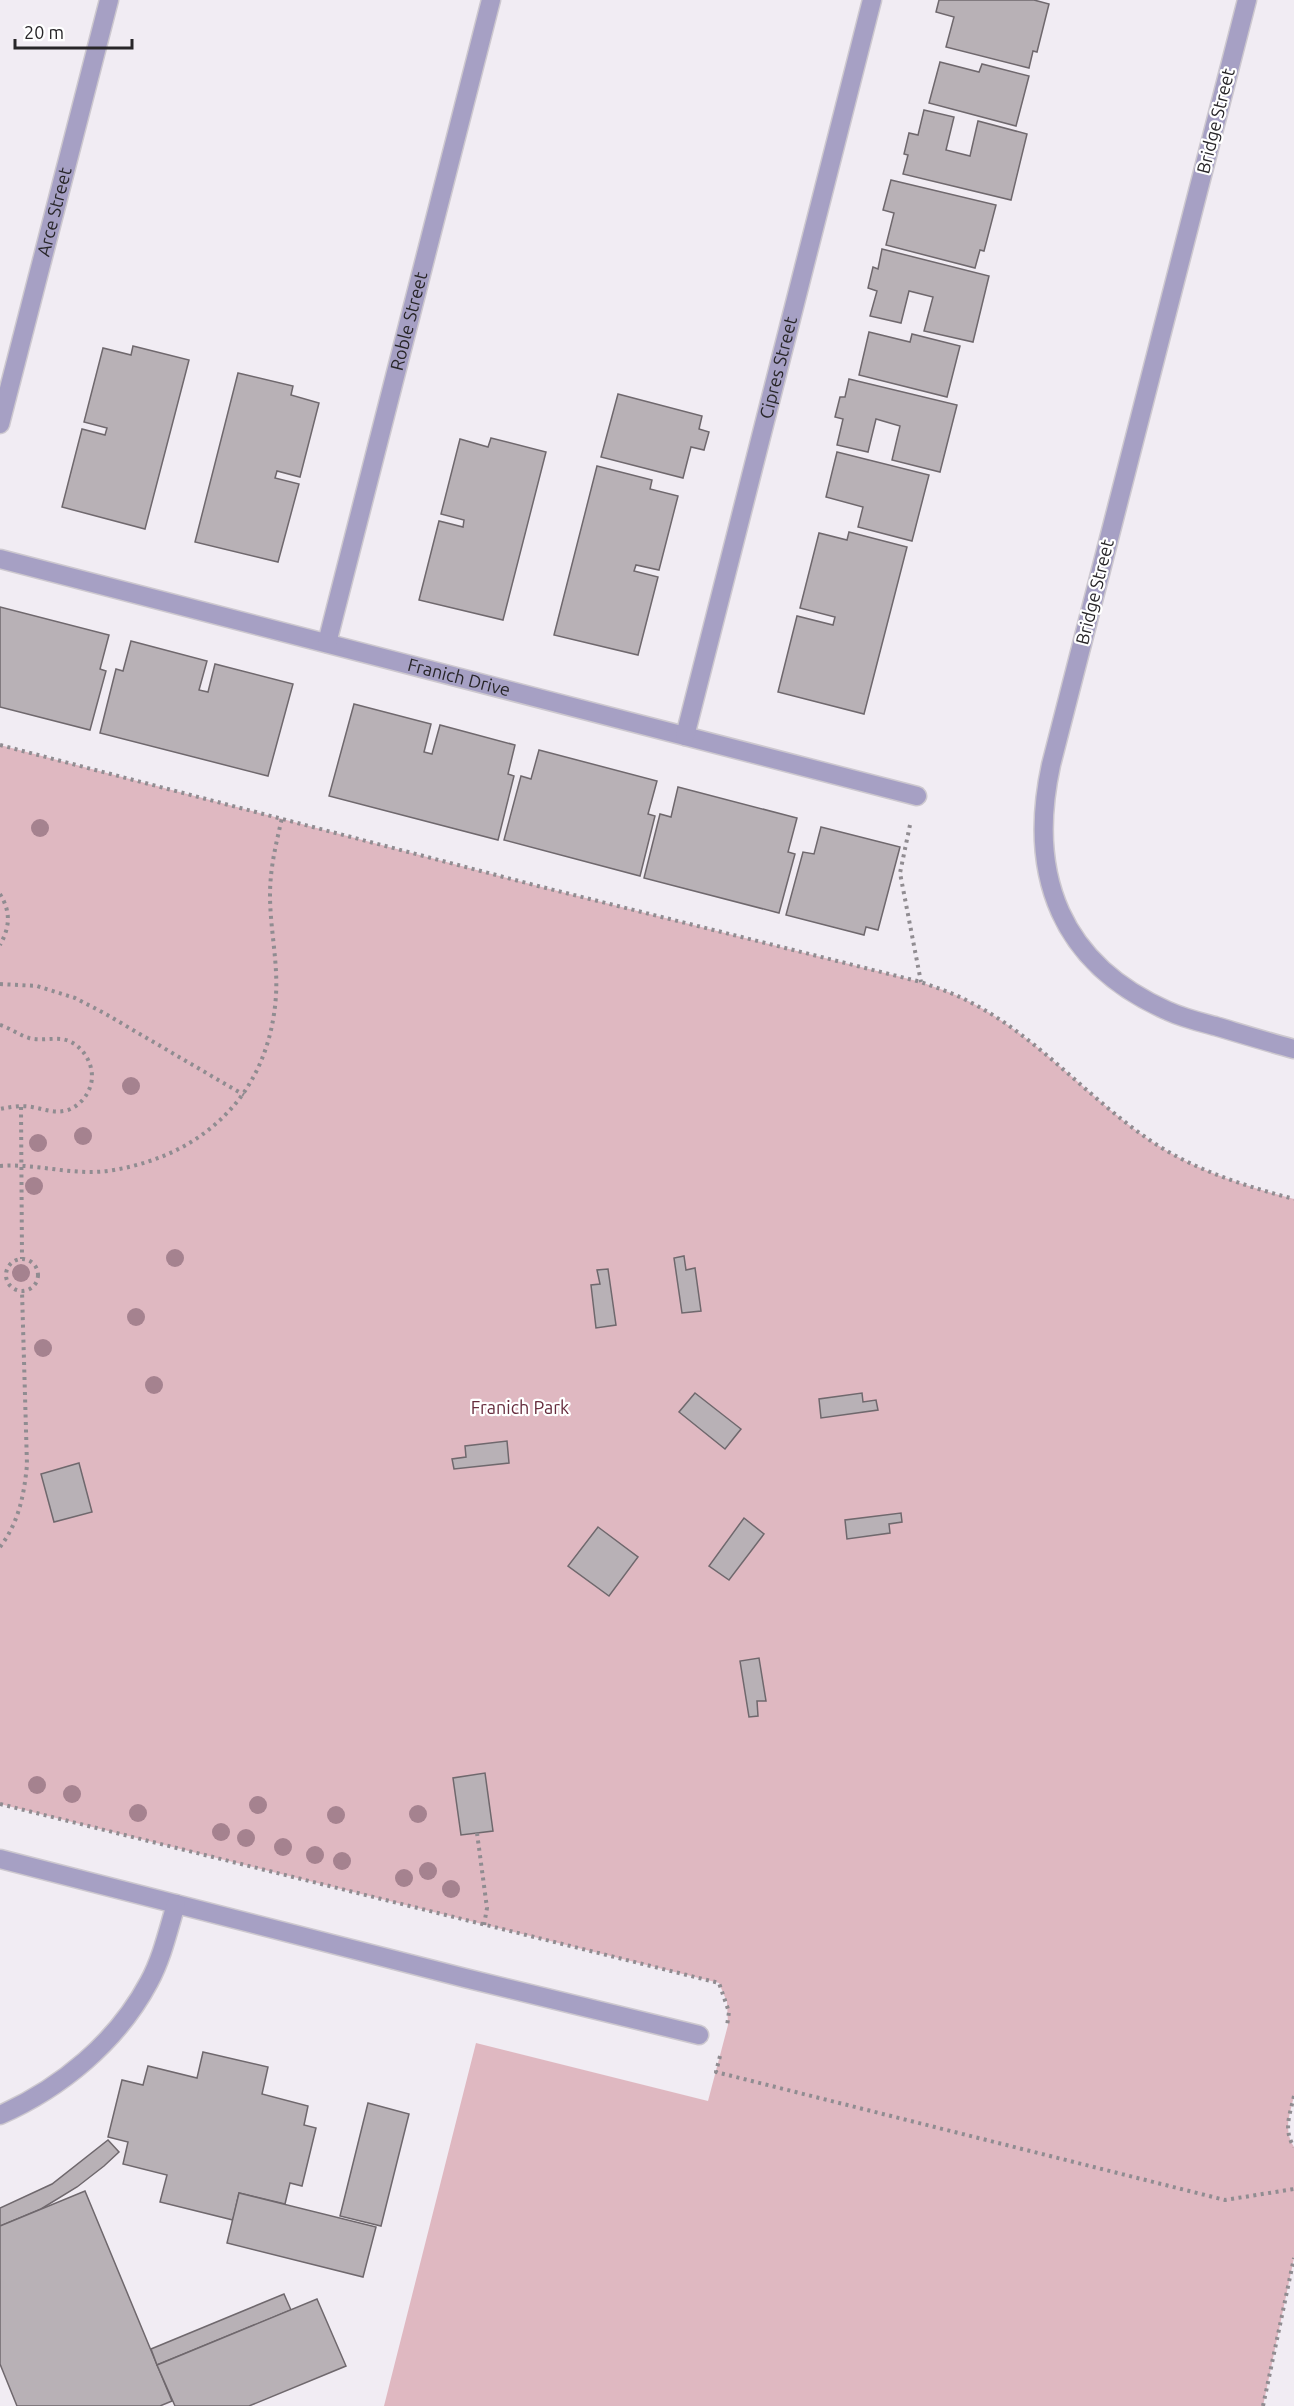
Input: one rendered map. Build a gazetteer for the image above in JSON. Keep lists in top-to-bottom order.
{
  "streets": {
    "street": [
      "Bridge Street",
      "Arce Street",
      "Roble Street",
      "Cipres Street",
      "Franich Drive"
    ]
  },
  "crossings": [
    ["Roble Street", "Franich Drive"],
    ["Cipres Street", "Franich Drive"]
  ],
  "parks": ["Franich Park"],
  "scale_bar": "20 m"
}
